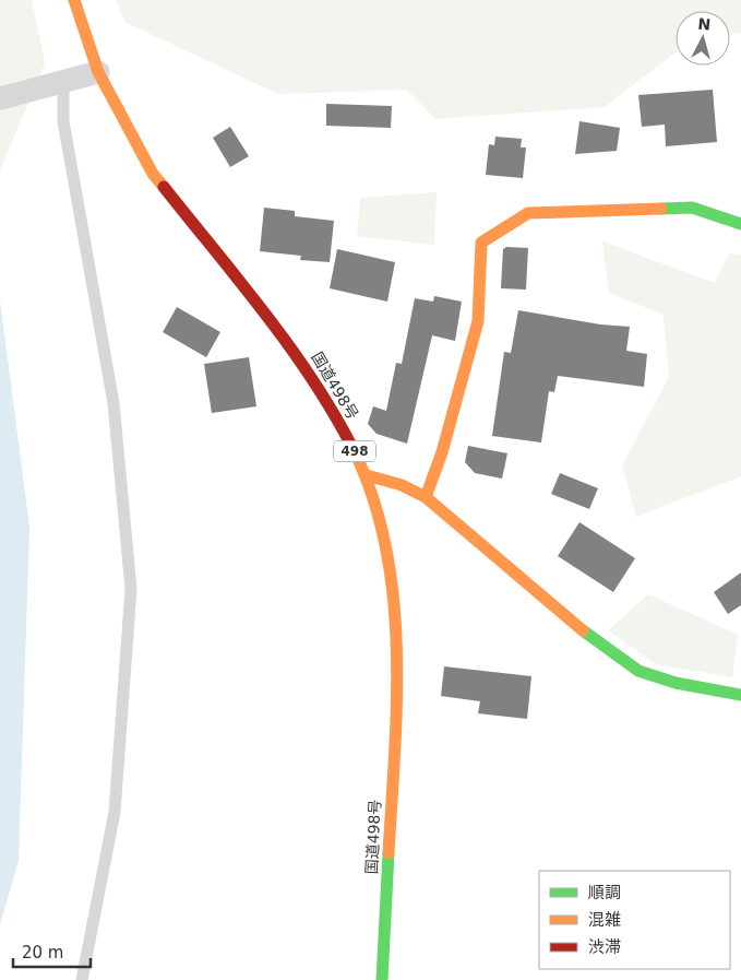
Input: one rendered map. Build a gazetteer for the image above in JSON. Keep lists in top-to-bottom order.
{
  "streets": {
    "main road": ["国道498号", "498"]
  },
  "legend": ["順調", "混雑", "渋滞"],
  "scale_bar": "20 m",
  "north": "top"
}
